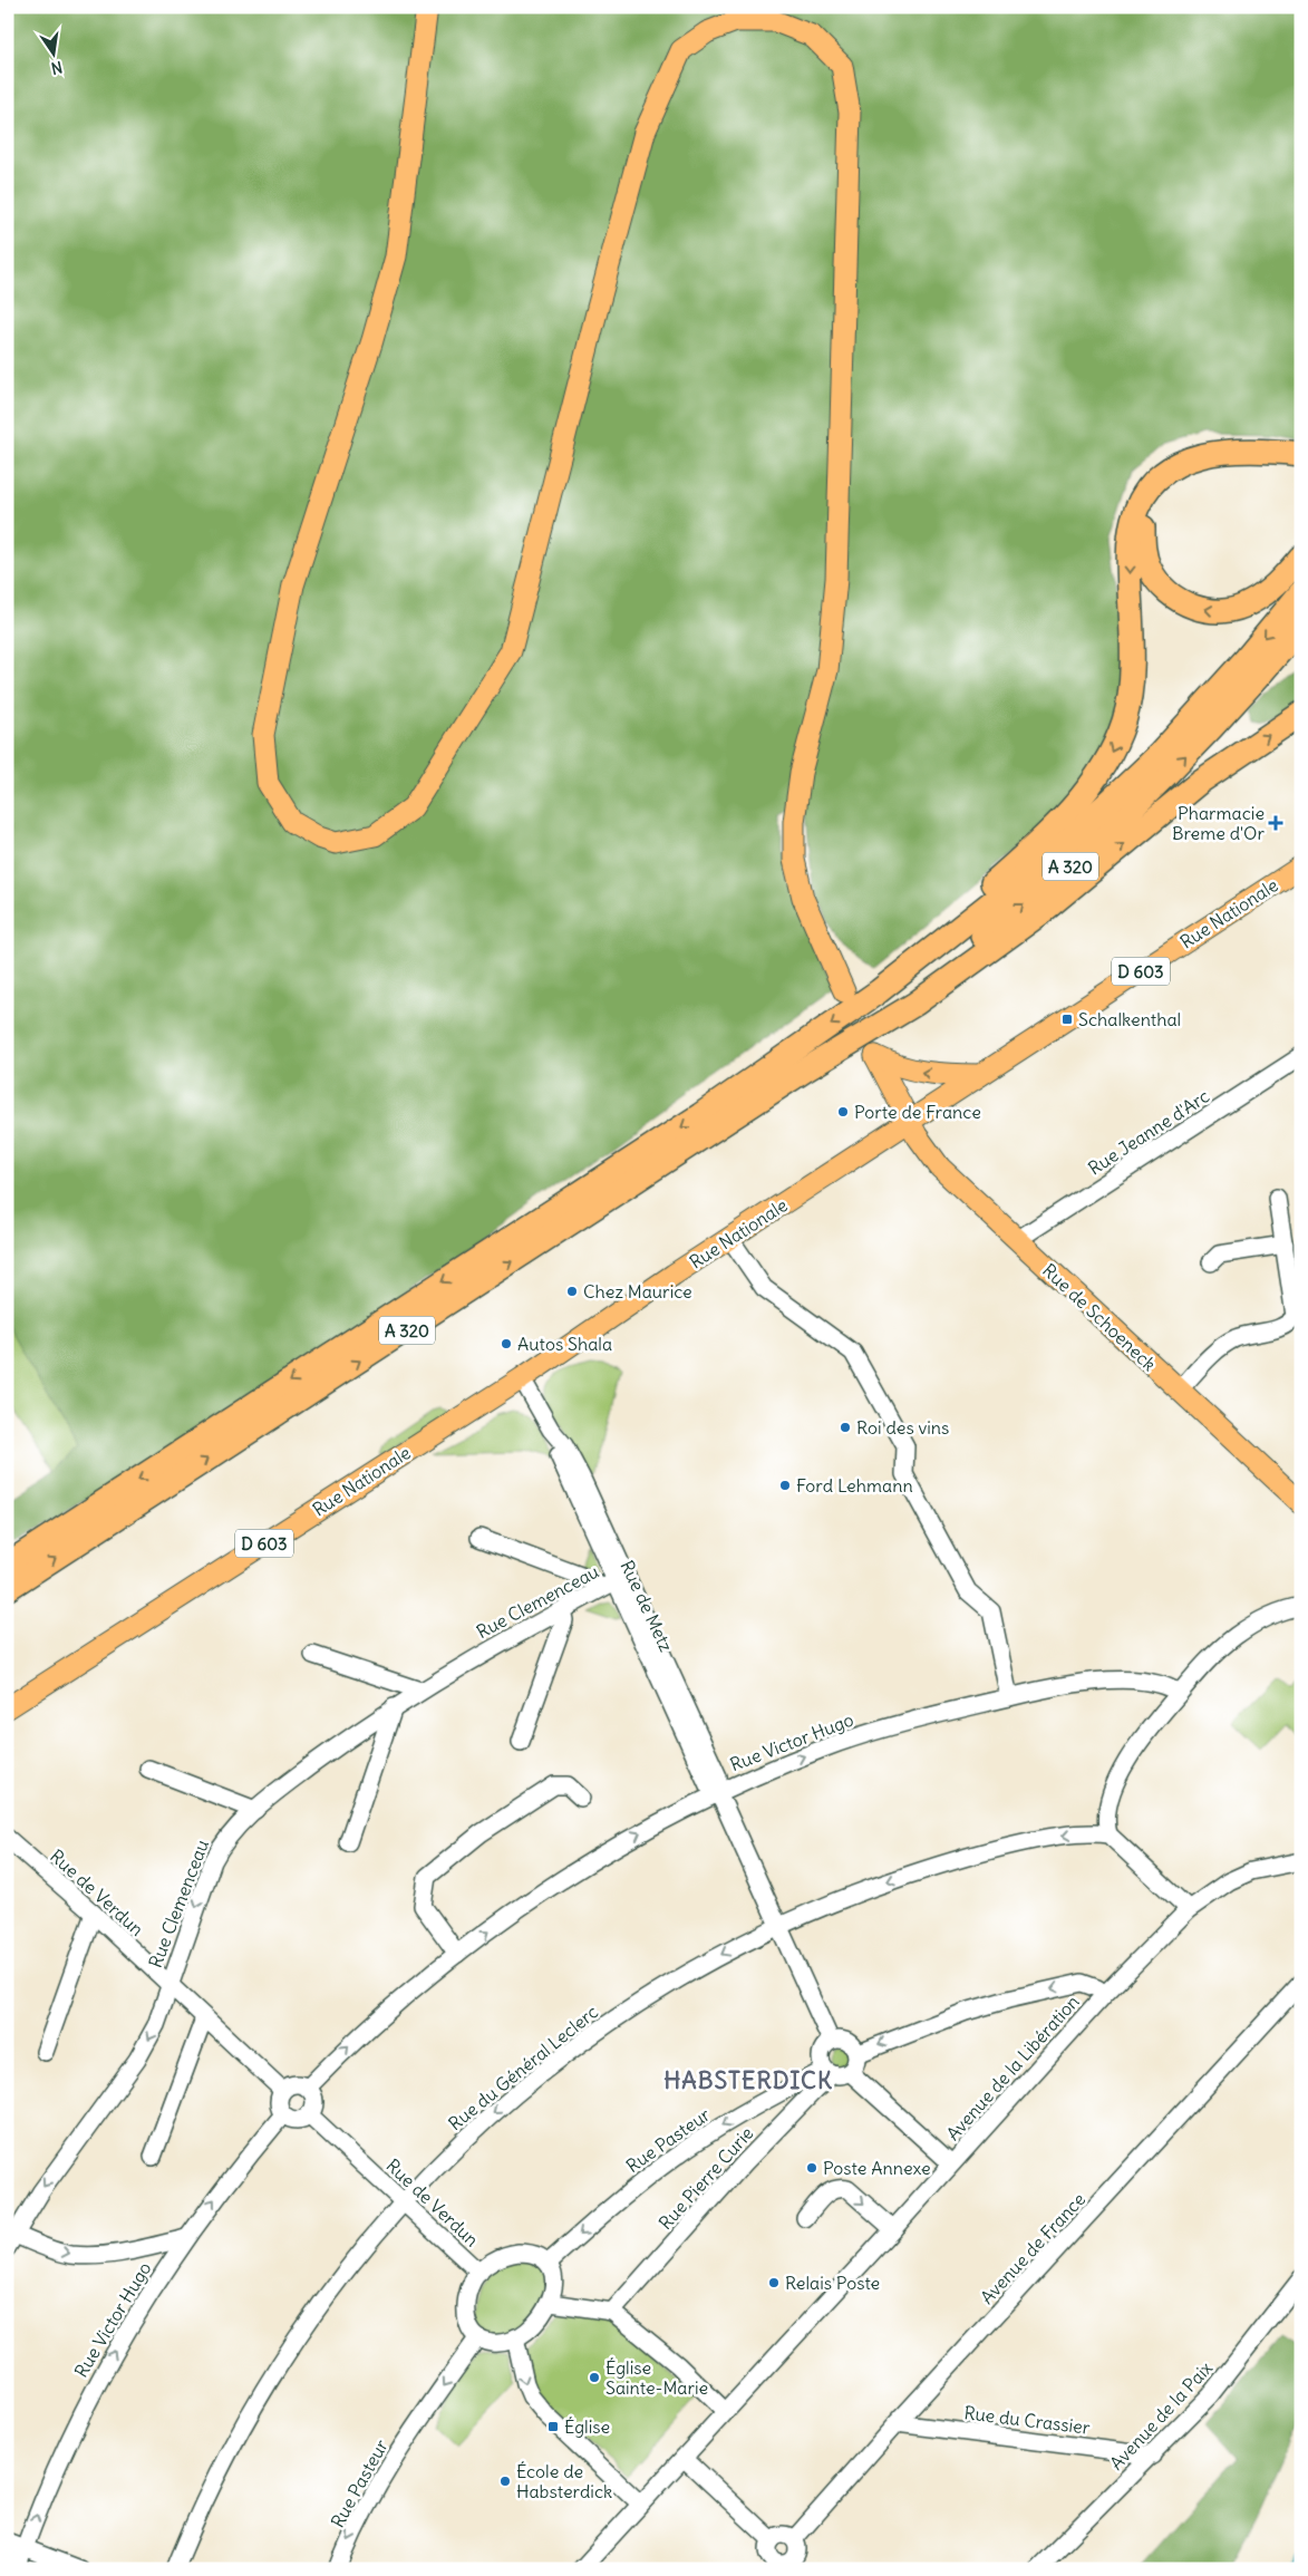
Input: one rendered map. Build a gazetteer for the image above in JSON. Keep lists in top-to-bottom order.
{
  "streets": {
    "highway": ["A 320"],
    "main road": ["Rue Nationale", "D 603", "Rue de Schoeneck"],
    "street": [
      "Rue Jeanne d'Arc",
      "Rue Clemenceau",
      "Rue de Metz",
      "Rue Victor Hugo",
      "Rue de Verdun",
      "Rue du Général Leclerc",
      "Avenue de la Libération",
      "Rue Pasteur",
      "Rue Pierre Curie",
      "Avenue de France",
      "Avenue de la Paix",
      "Rue du Crassier"
    ]
  },
  "crossings": [
    ["Rue Nationale", "Rue de Schoeneck"],
    ["Rue Nationale", "Rue de Metz"],
    ["Rue Jeanne d'Arc", "Rue de Schoeneck"],
    ["Rue Clemenceau", "Rue de Metz"],
    ["Rue Clemenceau", "Rue de Verdun"],
    ["Rue de Metz", "Rue Victor Hugo"],
    ["Rue de Metz", "Rue du Général Leclerc"],
    ["Rue de Metz", "Rue Pasteur"],
    ["Rue de Metz", "Rue Pierre Curie"],
    ["Rue Victor Hugo", "Rue de Verdun"],
    ["Rue de Verdun", "Rue du Général Leclerc"],
    ["Rue de Verdun", "Rue Pasteur"],
    ["Rue Pasteur", "Rue Pierre Curie"],
    ["Avenue de France", "Rue du Crassier"],
    ["Avenue de la Paix", "Rue du Crassier"]
  ],
  "one_way": ["Rue Victor Hugo", "Rue du Général Leclerc", "Rue Pasteur"],
  "districts": ["HABSTERDICK"],
  "places": {
    "health": ["Pharmacie Breme d'Or"],
    "transit": ["Schalkenthal", "Église"],
    "other": [
      "Porte de France",
      "Chez Maurice",
      "Autos Shala",
      "Roi des vins",
      "Ford Lehmann",
      "Poste Annexe",
      "Relais Poste",
      "Église Sainte-Marie",
      "École de Habsterdick"
    ]
  },
  "north": "bottom"
}
